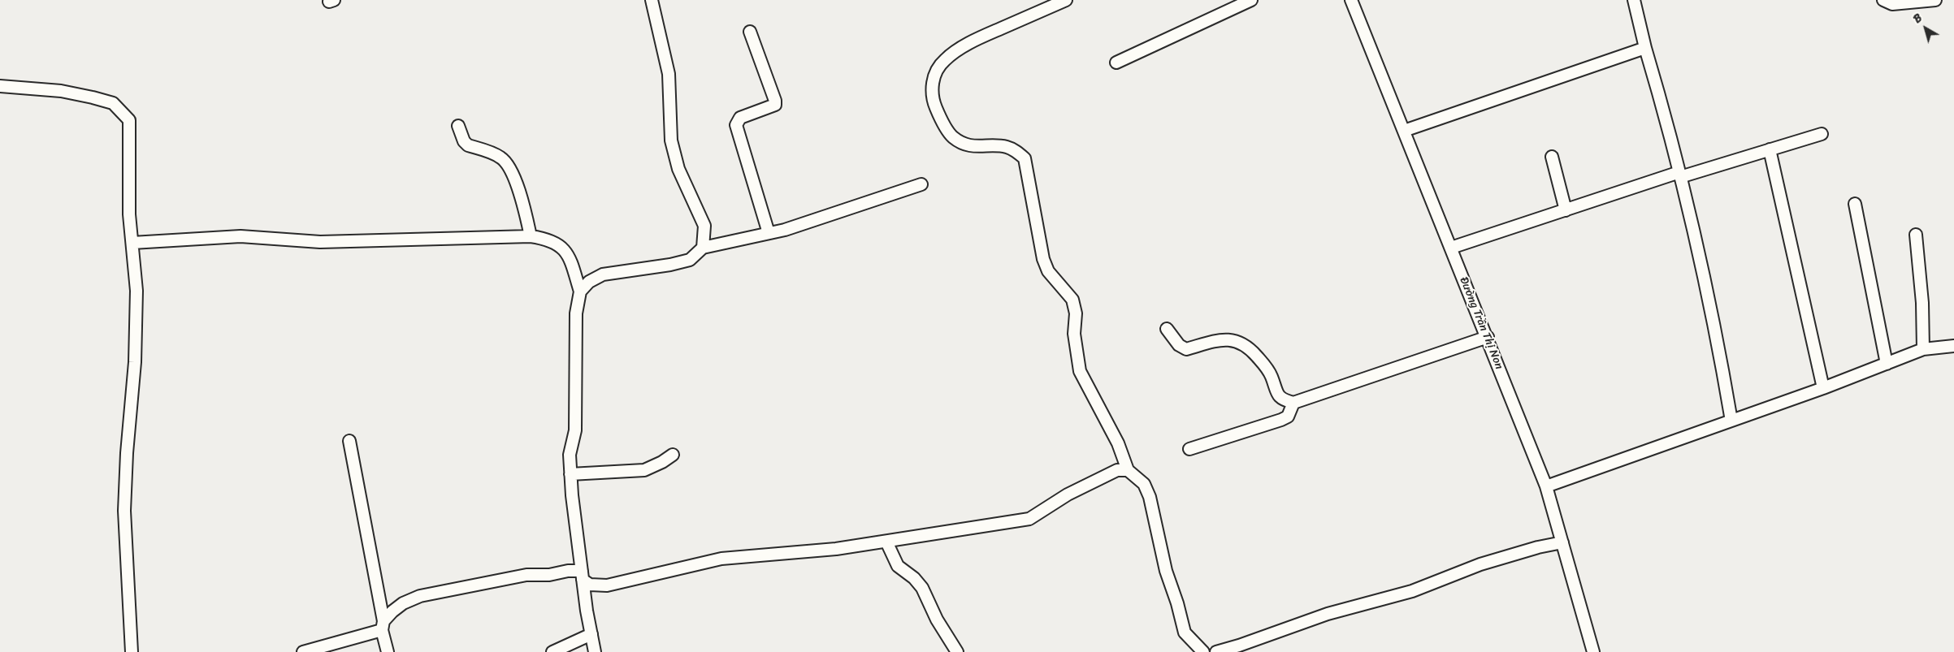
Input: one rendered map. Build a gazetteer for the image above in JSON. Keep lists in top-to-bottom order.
{
  "streets": {
    "street": ["Đường Trần Thị Non"]
  },
  "north": "top left"
}
